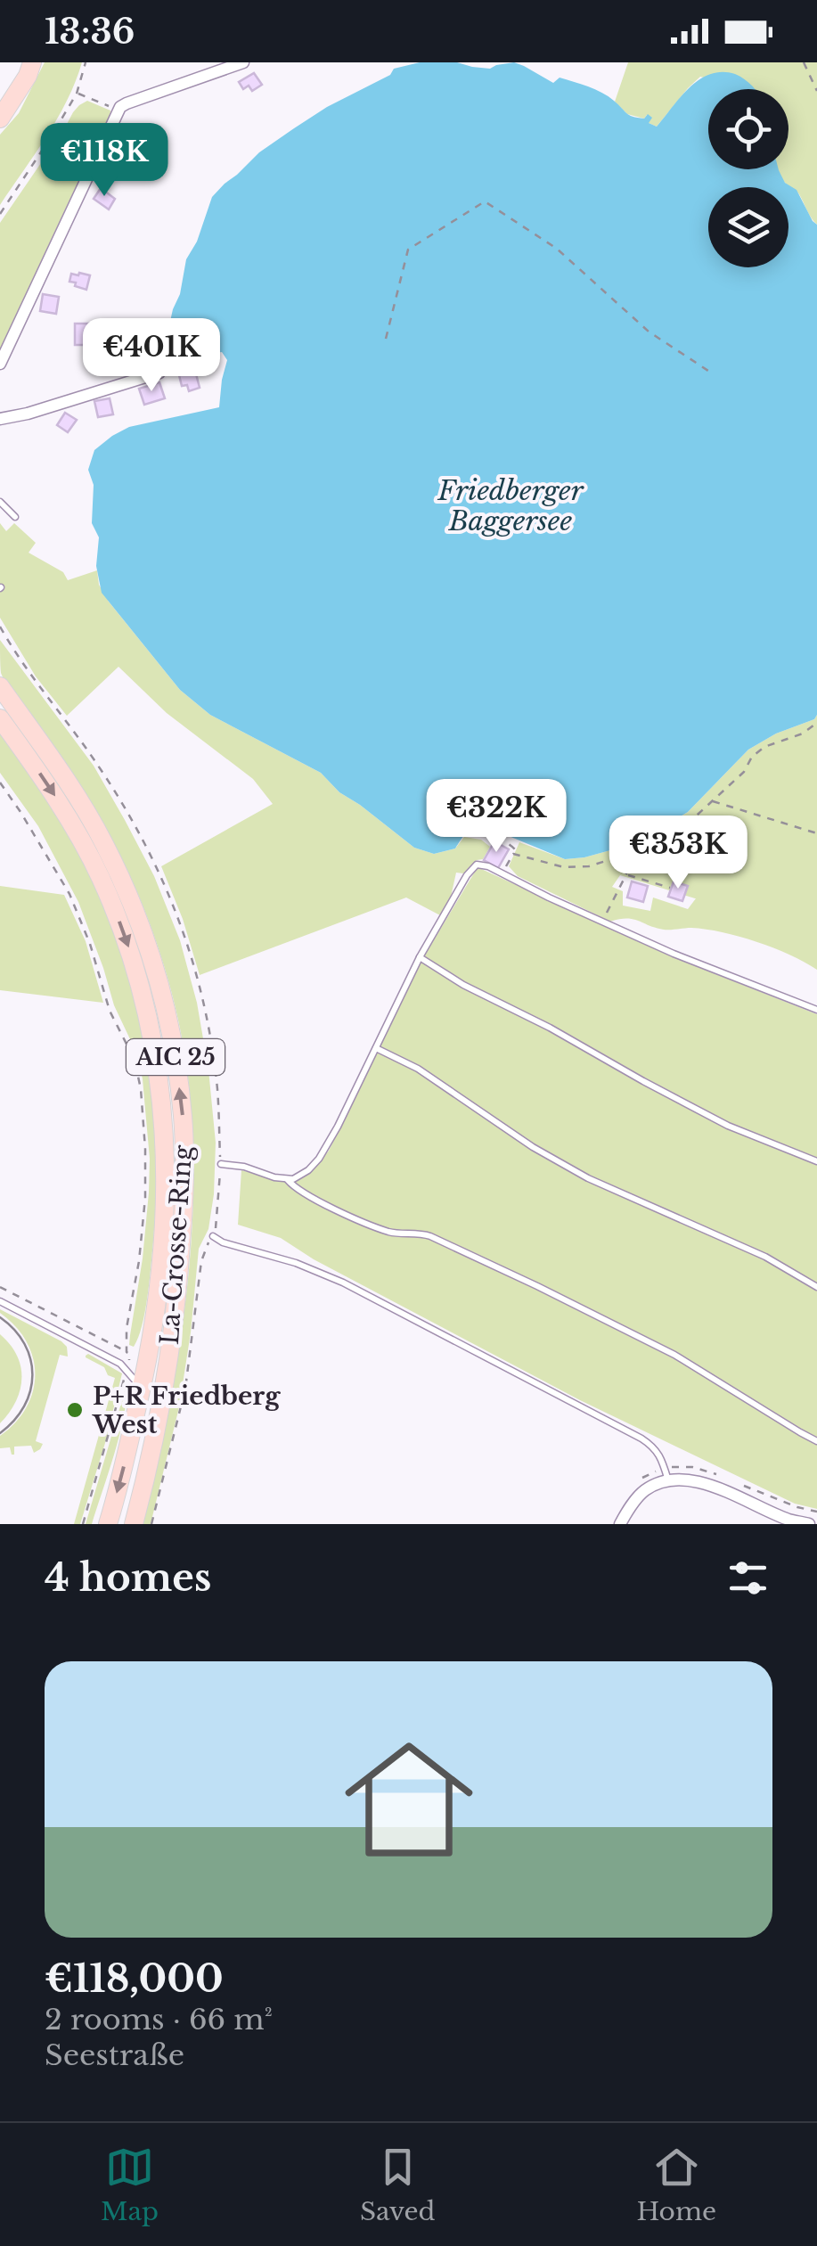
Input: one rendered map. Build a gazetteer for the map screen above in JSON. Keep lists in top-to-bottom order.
{
  "streets": {
    "main road": ["AIC 25", "La-Crosse-Ring"]
  },
  "water": ["Friedberger Baggersee"],
  "places": ["P+R Friedberg West"],
  "page": {
    "status": "13:36",
    "price": [
      "€118K",
      "€401K",
      "€322K",
      "€353K"
    ],
    "heading": "4 homes",
    "list": [
      {
        "name": "€118,000",
        "note": "2 rooms · 66 m² · Seestraße"
      }
    ],
    "tabs": ["Map", "Saved", "Home"]
  }
}
